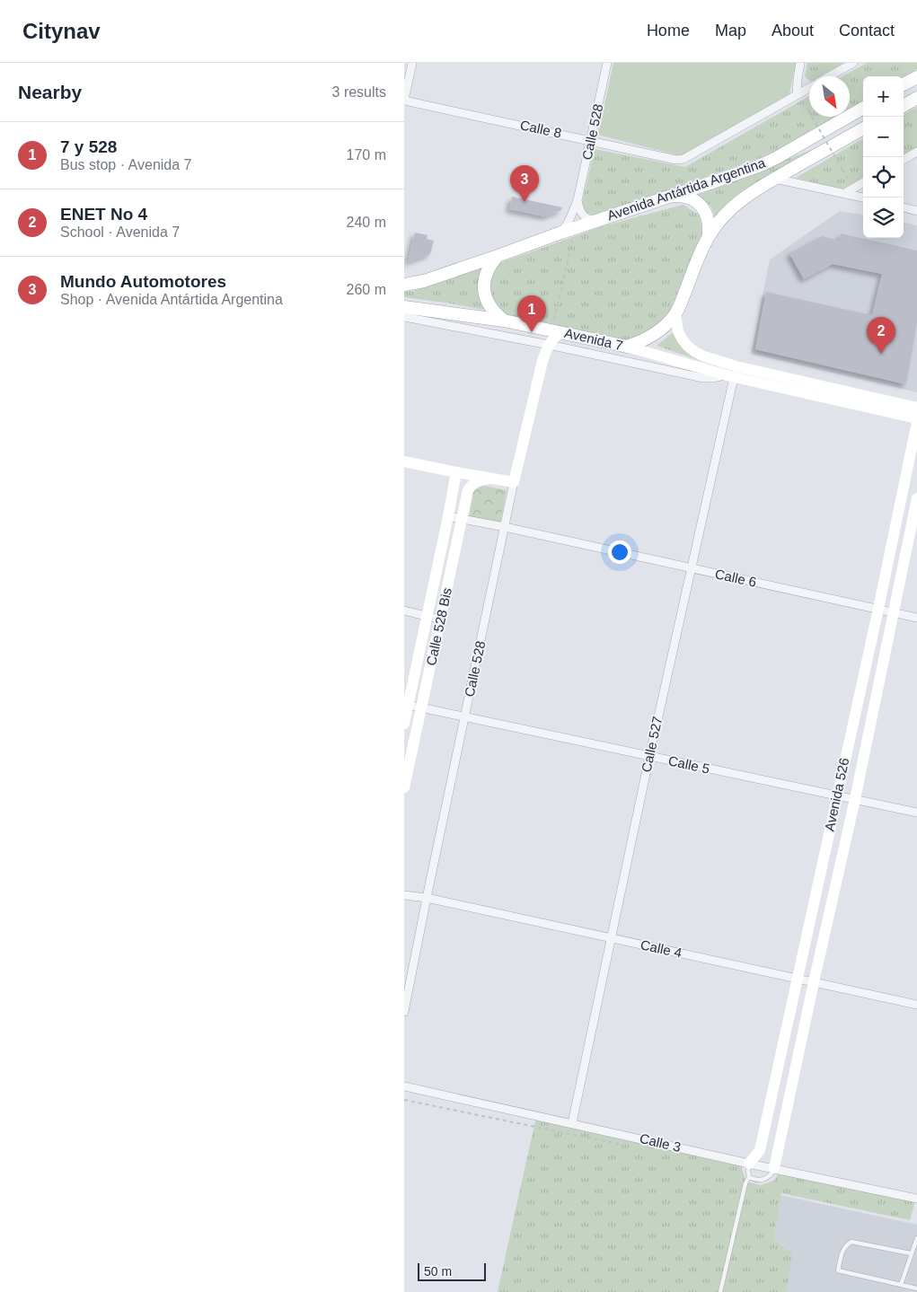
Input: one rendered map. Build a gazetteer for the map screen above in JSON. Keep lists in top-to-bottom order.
{
  "streets": {
    "main road": [
      "Calle 528",
      "Avenida Antártida Argentina",
      "Avenida 7",
      "Calle 528 Bis",
      "Avenida 526"
    ],
    "street": [
      "Calle 8",
      "Calle 6",
      "Calle 527",
      "Calle 5",
      "Calle 4",
      "Calle 3"
    ]
  },
  "crossings": [
    ["Calle 8", "Calle 528"],
    ["Calle 528", "Avenida Antártida Argentina"],
    ["Calle 528", "Avenida 7"],
    ["Calle 528", "Calle 6"],
    ["Calle 528", "Calle 5"],
    ["Calle 528", "Calle 4"],
    ["Avenida Antártida Argentina", "Avenida 7"],
    ["Avenida 7", "Calle 527"],
    ["Calle 6", "Calle 528 Bis"],
    ["Calle 6", "Calle 527"],
    ["Calle 6", "Avenida 526"],
    ["Calle 528 Bis", "Calle 5"],
    ["Calle 527", "Calle 5"],
    ["Calle 527", "Calle 4"],
    ["Calle 527", "Calle 3"],
    ["Calle 5", "Avenida 526"],
    ["Avenida 526", "Calle 4"],
    ["Avenida 526", "Calle 3"]
  ],
  "scale_bar": "50 m",
  "north": "bottom right",
  "page": {
    "header": "Citynav",
    "nav": [
      "Home",
      "Map",
      "About",
      "Contact"
    ],
    "heading": ["Nearby", "3 results"],
    "map_buttons": ["+", "−"],
    "list": [
      {
        "mark": "1",
        "name": "7 y 528",
        "note": "Bus stop · Avenida 7",
        "value": "170 m"
      },
      {
        "mark": "2",
        "name": "ENET No 4",
        "note": "School · Avenida 7",
        "value": "240 m"
      },
      {
        "mark": "3",
        "name": "Mundo Automotores",
        "note": "Shop · Avenida Antártida Argentina",
        "value": "260 m"
      }
    ],
    "pins": ["3", "1", "2"],
    "scale": "50 m"
  }
}
